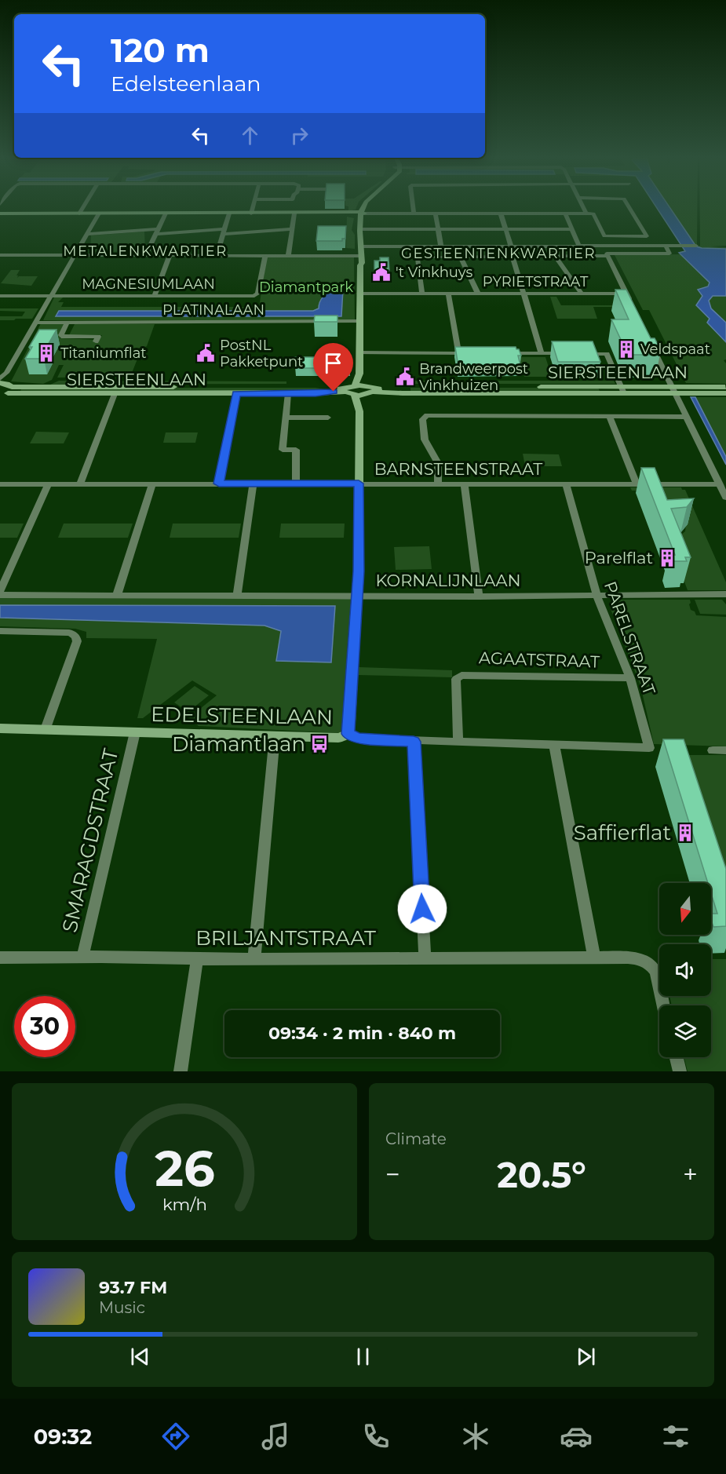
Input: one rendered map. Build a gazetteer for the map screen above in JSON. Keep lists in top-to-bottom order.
{
  "streets": {
    "street": [
      "PYRIETSTRAAT",
      "MAGNESIUMLAAN",
      "PLATINALAAN",
      "SIERSTEENLAAN",
      "BARNSTEENSTRAAT",
      "KORNALIJNLAAN",
      "PARELSTRAAT",
      "AGAATSTRAAT",
      "EDELSTEENLAAN",
      "SMARAGDSTRAAT",
      "BRILJANTSTRAAT"
    ]
  },
  "crossings": [
    ["BARNSTEENSTRAAT", "PARELSTRAAT"],
    ["KORNALIJNLAAN", "PARELSTRAAT"],
    ["PARELSTRAAT", "AGAATSTRAAT"],
    ["PARELSTRAAT", "EDELSTEENLAAN"],
    ["AGAATSTRAAT", "EDELSTEENLAAN"],
    ["EDELSTEENLAAN", "SMARAGDSTRAAT"],
    ["SMARAGDSTRAAT", "BRILJANTSTRAAT"]
  ],
  "districts": ["METALENKWARTIER", "GESTEENTENKWARTIER"],
  "parks": ["Diamantpark"],
  "places": {
    "public building": ["'t Vinkhuys", "PostNL Pakketpunt", "Brandweerpost Vinkhuizen"],
    "building": [
      "Veldspaat",
      "Titaniumflat",
      "Parelflat",
      "Saffierflat"
    ],
    "bus stop": ["Diamantlaan"]
  },
  "north": "bottom",
  "page": {
    "turn": ["120 m", "Edelsteenlaan"],
    "limit": "30",
    "trip": "09:34 · 2 min · 840 m",
    "tile": "Climate",
    "heat": ["−", "20.5°", "+"],
    "song": ["93.7 FM", "Music"],
    "tabs": "09:32",
    "gauge": ["26", "km/h"]
  }
}
